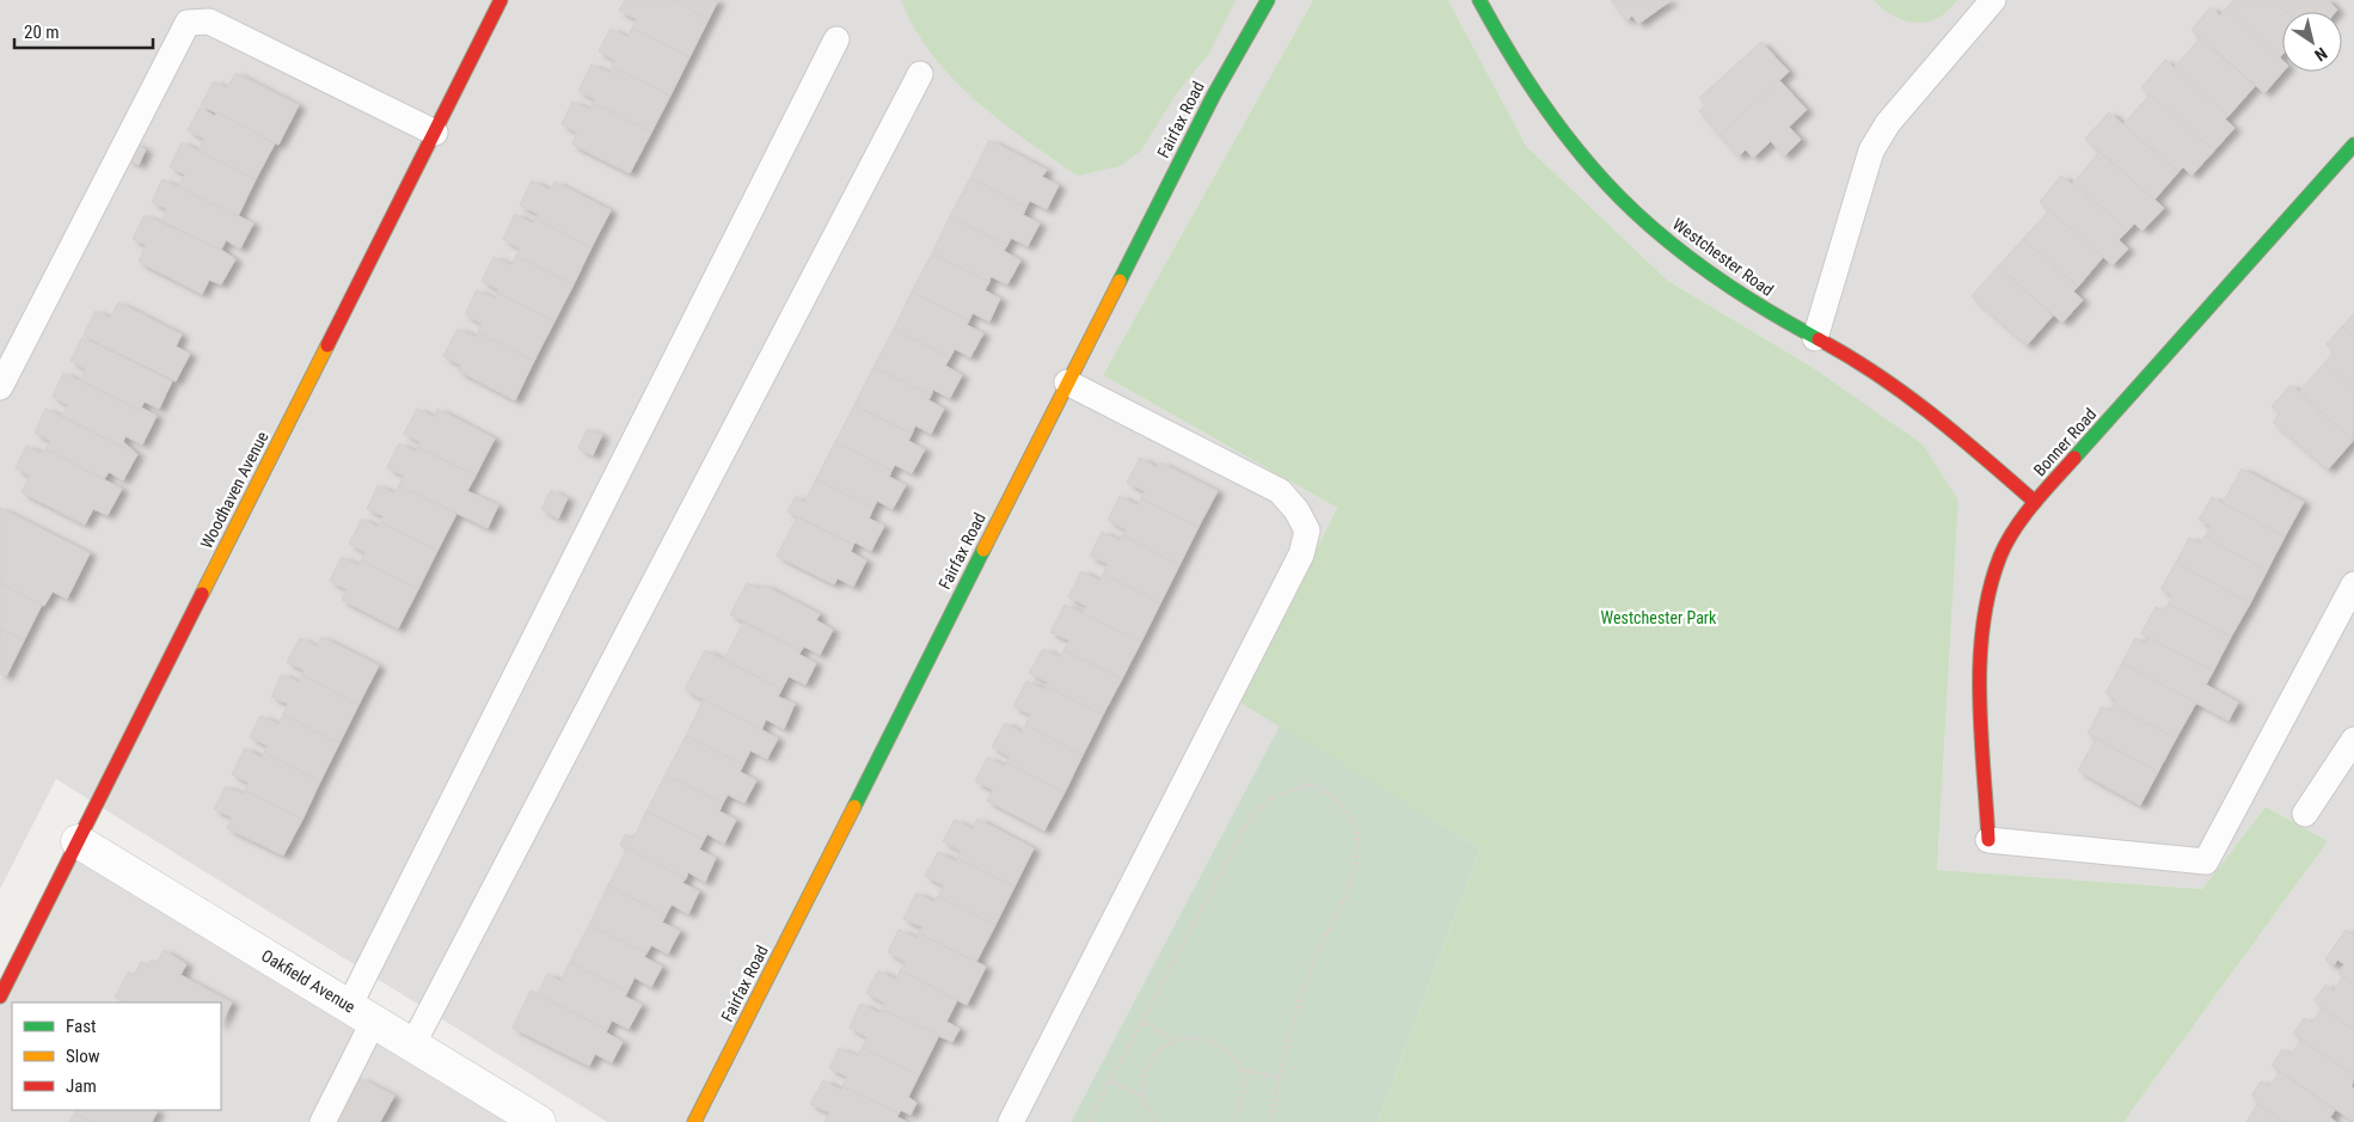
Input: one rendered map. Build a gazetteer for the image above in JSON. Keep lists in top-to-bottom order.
{
  "streets": {
    "street": [
      "Fairfax Road",
      "Westchester Road",
      "Bonner Road",
      "Woodhaven Avenue",
      "Oakfield Avenue"
    ]
  },
  "crossings": [
    ["Westchester Road", "Bonner Road"],
    ["Woodhaven Avenue", "Oakfield Avenue"]
  ],
  "parks": ["Westchester Park"],
  "legend": ["Fast", "Slow", "Jam"],
  "scale_bar": "20 m",
  "north": "bottom right"
}
